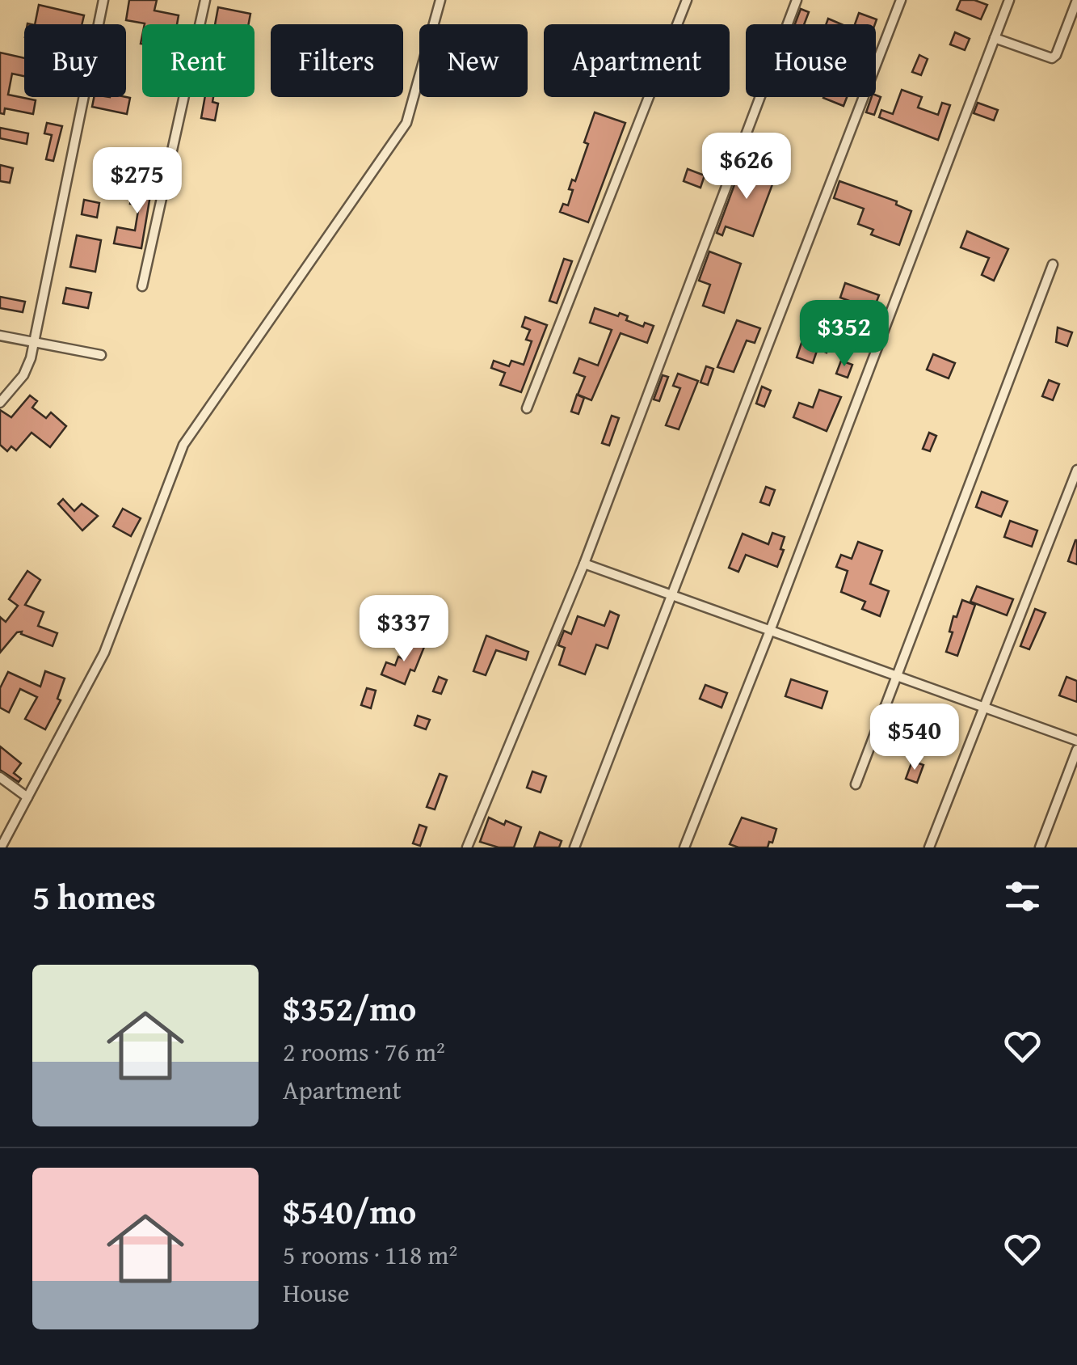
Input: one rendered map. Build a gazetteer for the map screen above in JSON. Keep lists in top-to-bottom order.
{
  "page": {
    "chip": [
      "Buy",
      "Rent",
      "Filters",
      "New",
      "Apartment",
      "House"
    ],
    "price": [
      "$626",
      "$275",
      "$352",
      "$337",
      "$540"
    ],
    "heading": "5 homes",
    "list": [
      {
        "name": "$352/mo",
        "note": "2 rooms · 76 m² · Apartment"
      },
      {
        "name": "$540/mo",
        "note": "5 rooms · 118 m² · House"
      }
    ]
  }
}
